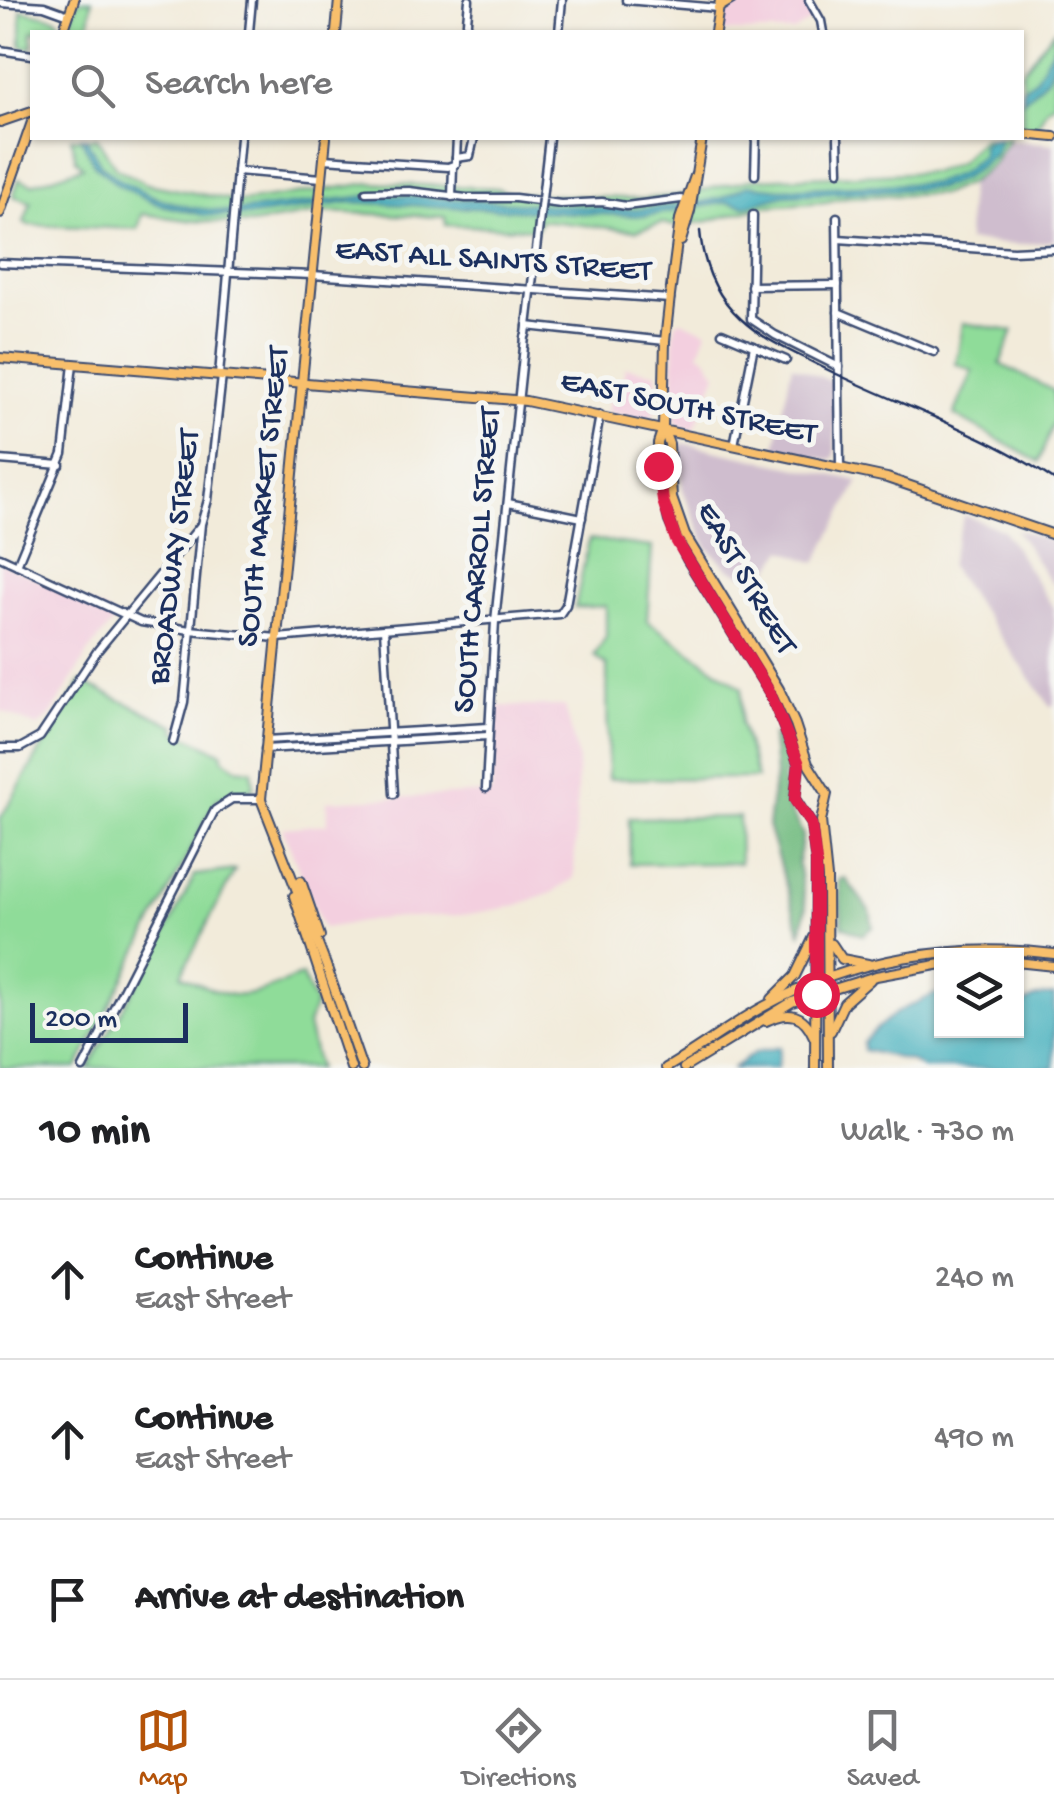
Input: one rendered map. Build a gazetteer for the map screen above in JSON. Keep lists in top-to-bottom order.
{
  "streets": {
    "main road": ["EAST SOUTH STREET", "SOUTH MARKET STREET", "EAST STREET"],
    "street": ["EAST ALL SAINTS STREET", "BROADWAY STREET", "SOUTH CARROLL STREET"]
  },
  "crossings": [
    ["EAST ALL SAINTS STREET", "SOUTH MARKET STREET"],
    ["EAST ALL SAINTS STREET", "BROADWAY STREET"],
    ["EAST ALL SAINTS STREET", "SOUTH CARROLL STREET"],
    ["EAST SOUTH STREET", "SOUTH MARKET STREET"],
    ["EAST SOUTH STREET", "BROADWAY STREET"],
    ["EAST SOUTH STREET", "SOUTH CARROLL STREET"],
    ["EAST SOUTH STREET", "EAST STREET"]
  ],
  "scale_bar": "200 m",
  "page": {
    "search": "Search here",
    "scale": "200 m",
    "heading": ["10 min", "Walk · 730 m"],
    "list": [
      ["Continue", "East Street", "240 m"],
      ["Continue", "East Street", "490 m"],
      "Arrive at destination"
    ],
    "nav": ["Map", "Directions", "Saved"]
  }
}
